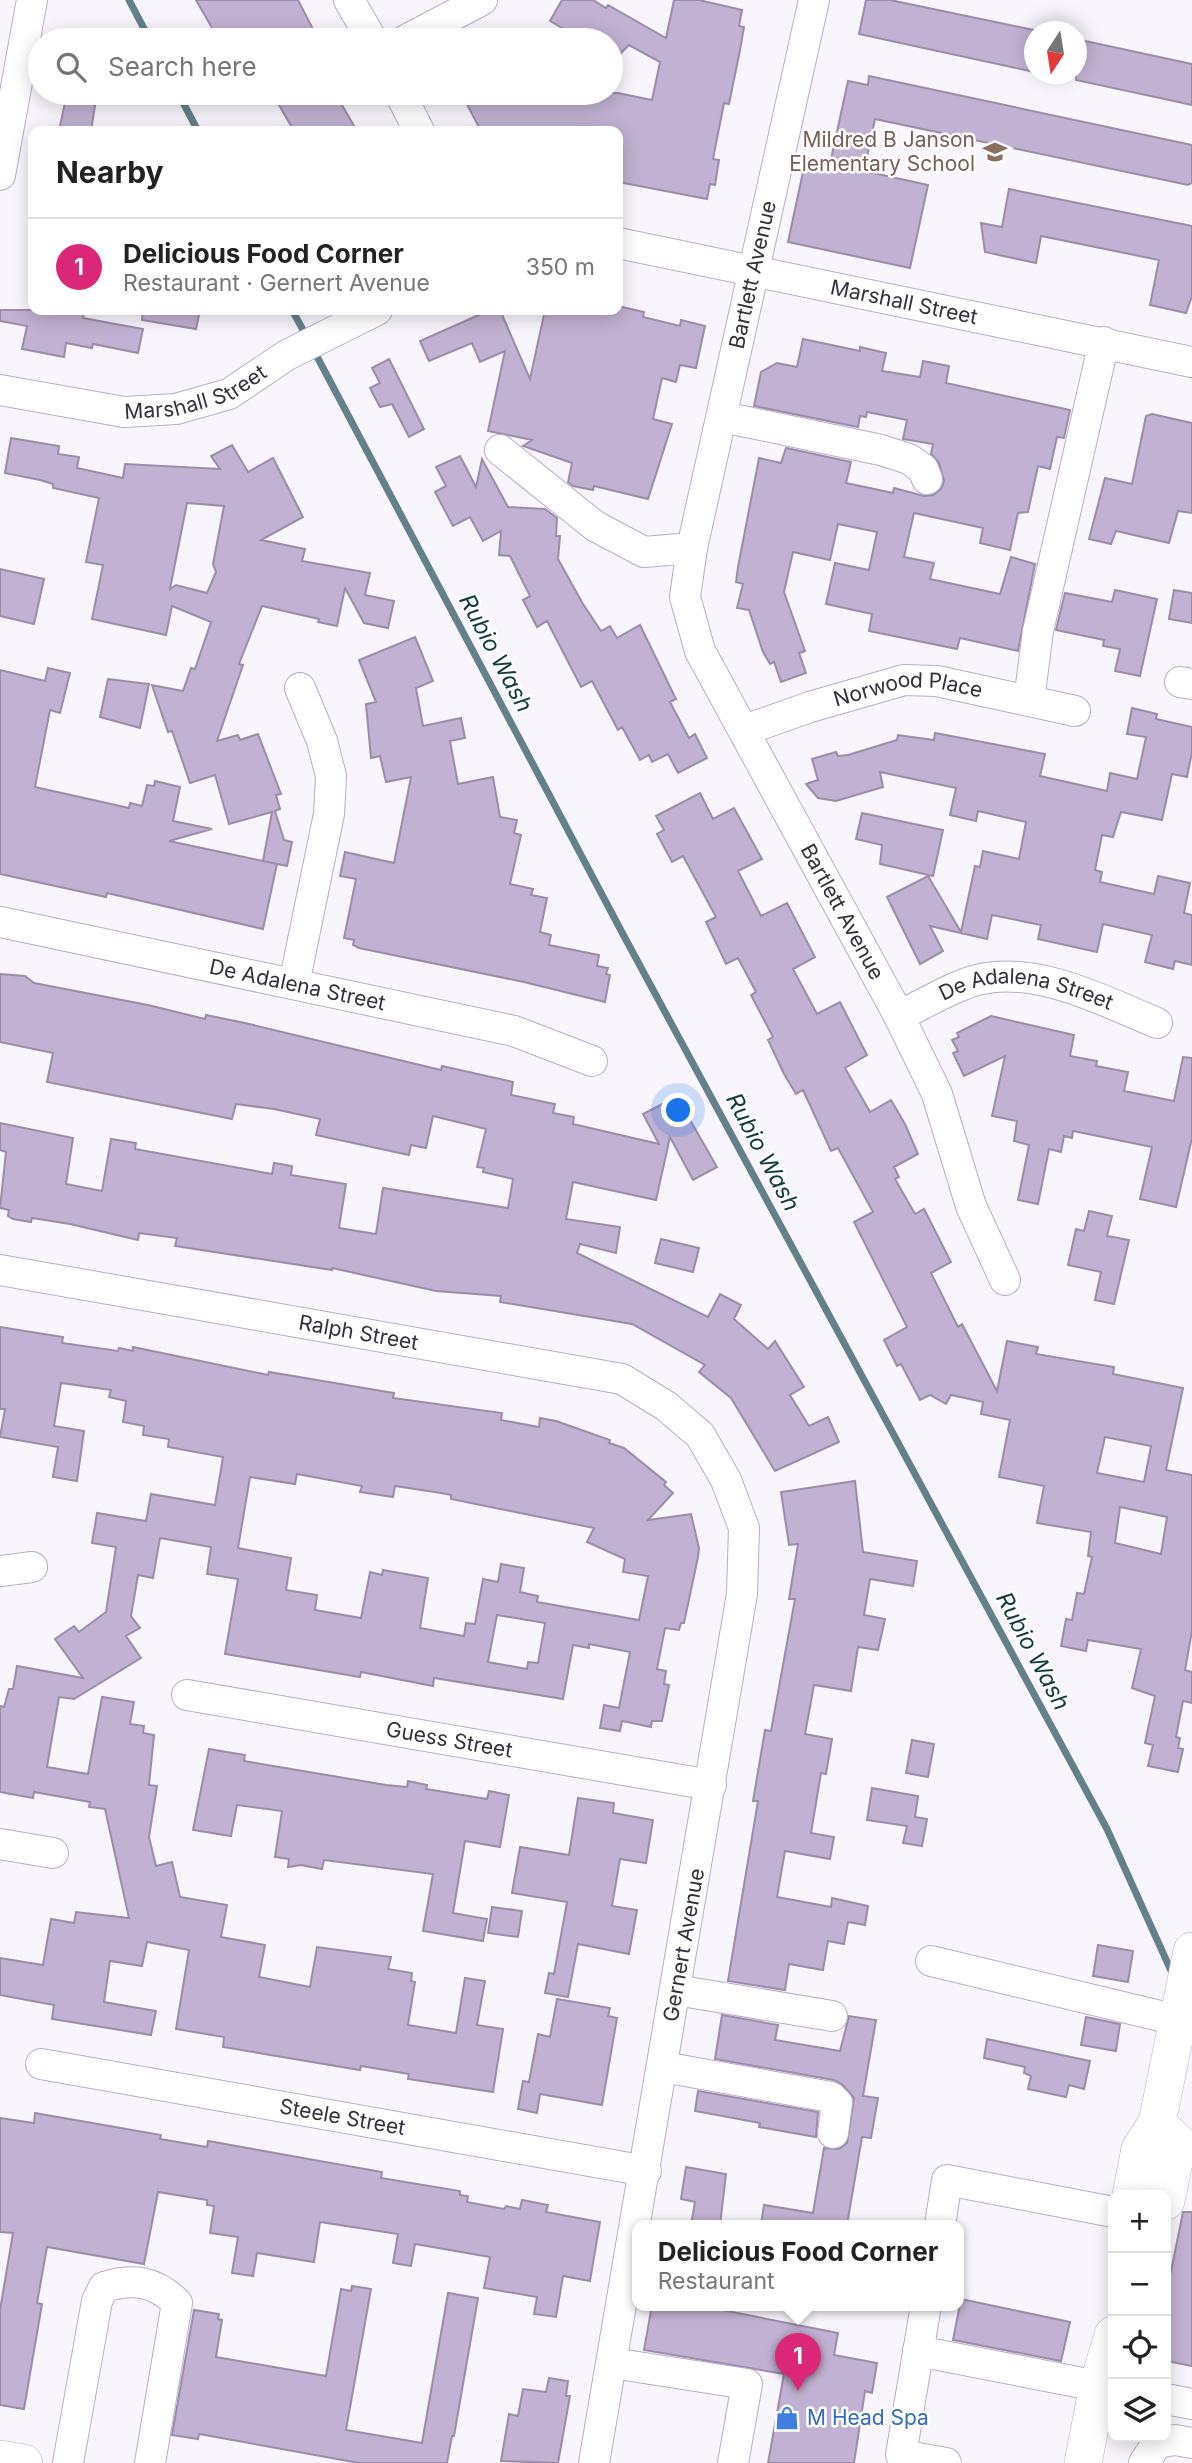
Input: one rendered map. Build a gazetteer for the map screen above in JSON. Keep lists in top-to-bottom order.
{
  "streets": {
    "street": [
      "Bartlett Avenue",
      "Marshall Street",
      "Norwood Place",
      "De Adalena Street",
      "Ralph Street",
      "Guess Street",
      "Gernert Avenue",
      "Steele Street"
    ]
  },
  "crossings": [
    ["Bartlett Avenue", "Marshall Street"],
    ["Bartlett Avenue", "Norwood Place"],
    ["Bartlett Avenue", "De Adalena Street"],
    ["Ralph Street", "Gernert Avenue"],
    ["Guess Street", "Gernert Avenue"],
    ["Gernert Avenue", "Steele Street"]
  ],
  "water": ["Rubio Wash"],
  "places": {
    "school or university": ["Mildred B Janson Elementary School"],
    "shop": ["M Head Spa"]
  },
  "north": "bottom",
  "page": {
    "search": "Search here",
    "heading": "Nearby",
    "list": [
      {
        "mark": "1",
        "name": "Delicious Food Corner",
        "note": "Restaurant · Gernert Avenue",
        "value": "350 m"
      }
    ],
    "map_buttons": ["+", "−"],
    "popup": ["Delicious Food Corner", "Restaurant"],
    "pins": "1"
  }
}
